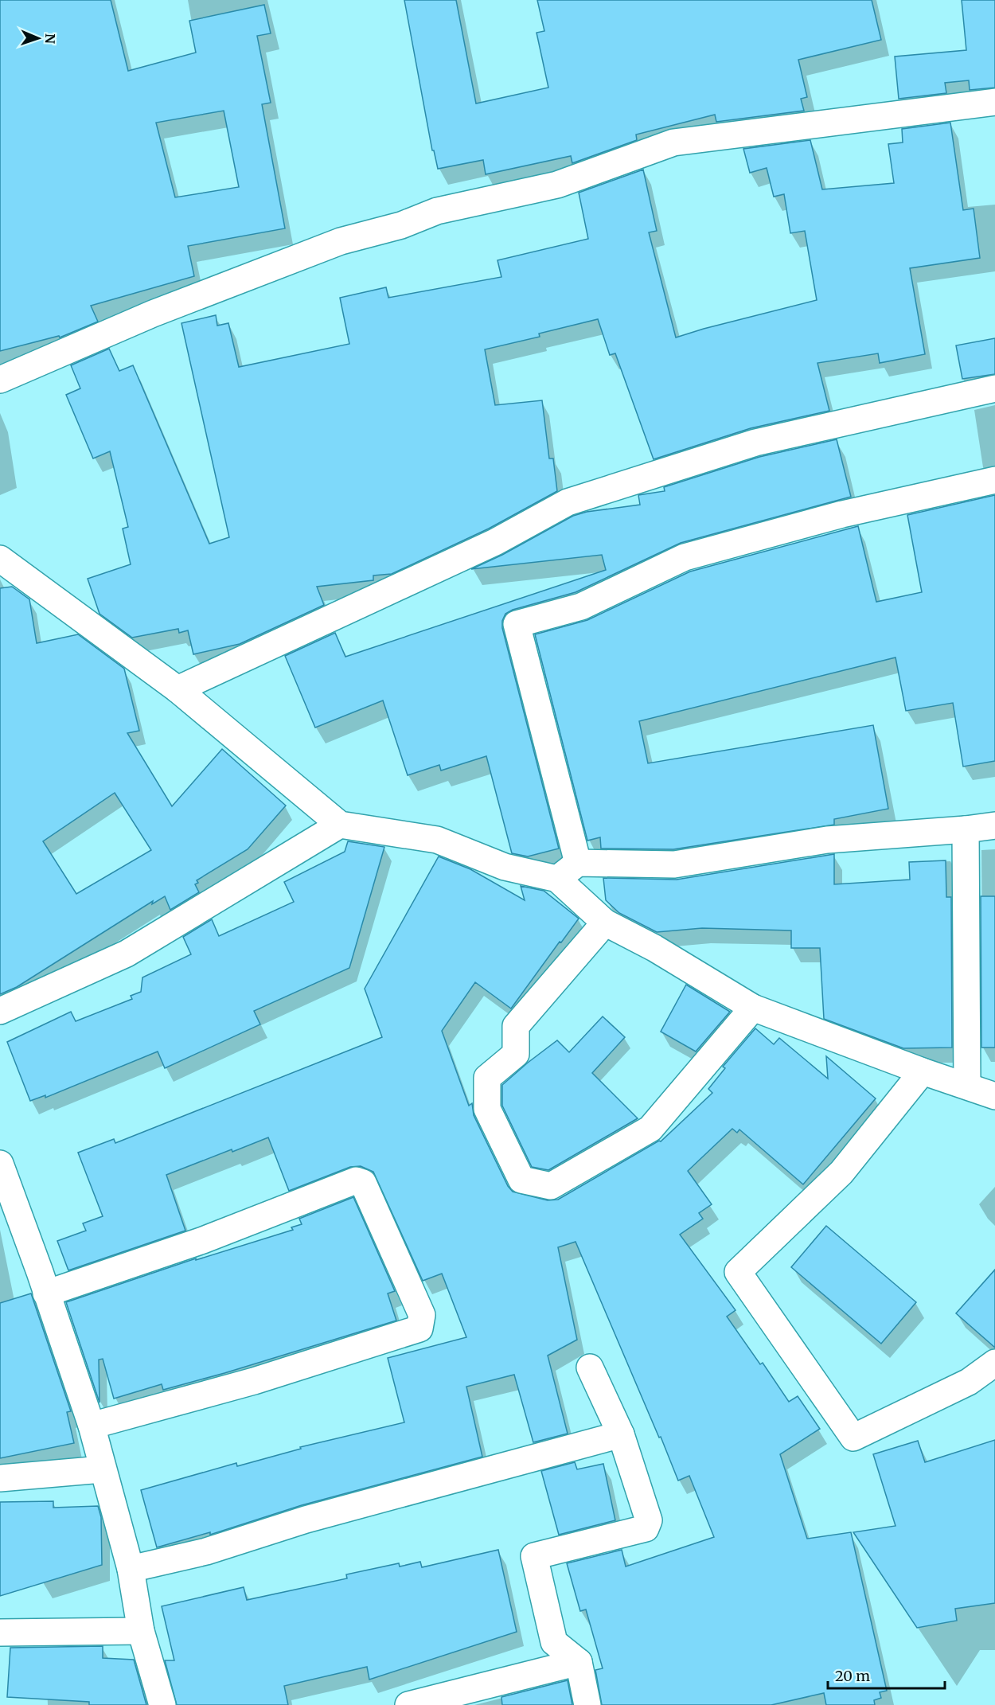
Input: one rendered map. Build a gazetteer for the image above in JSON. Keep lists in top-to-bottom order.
{
  "scale_bar": "20 m",
  "north": "right"
}
